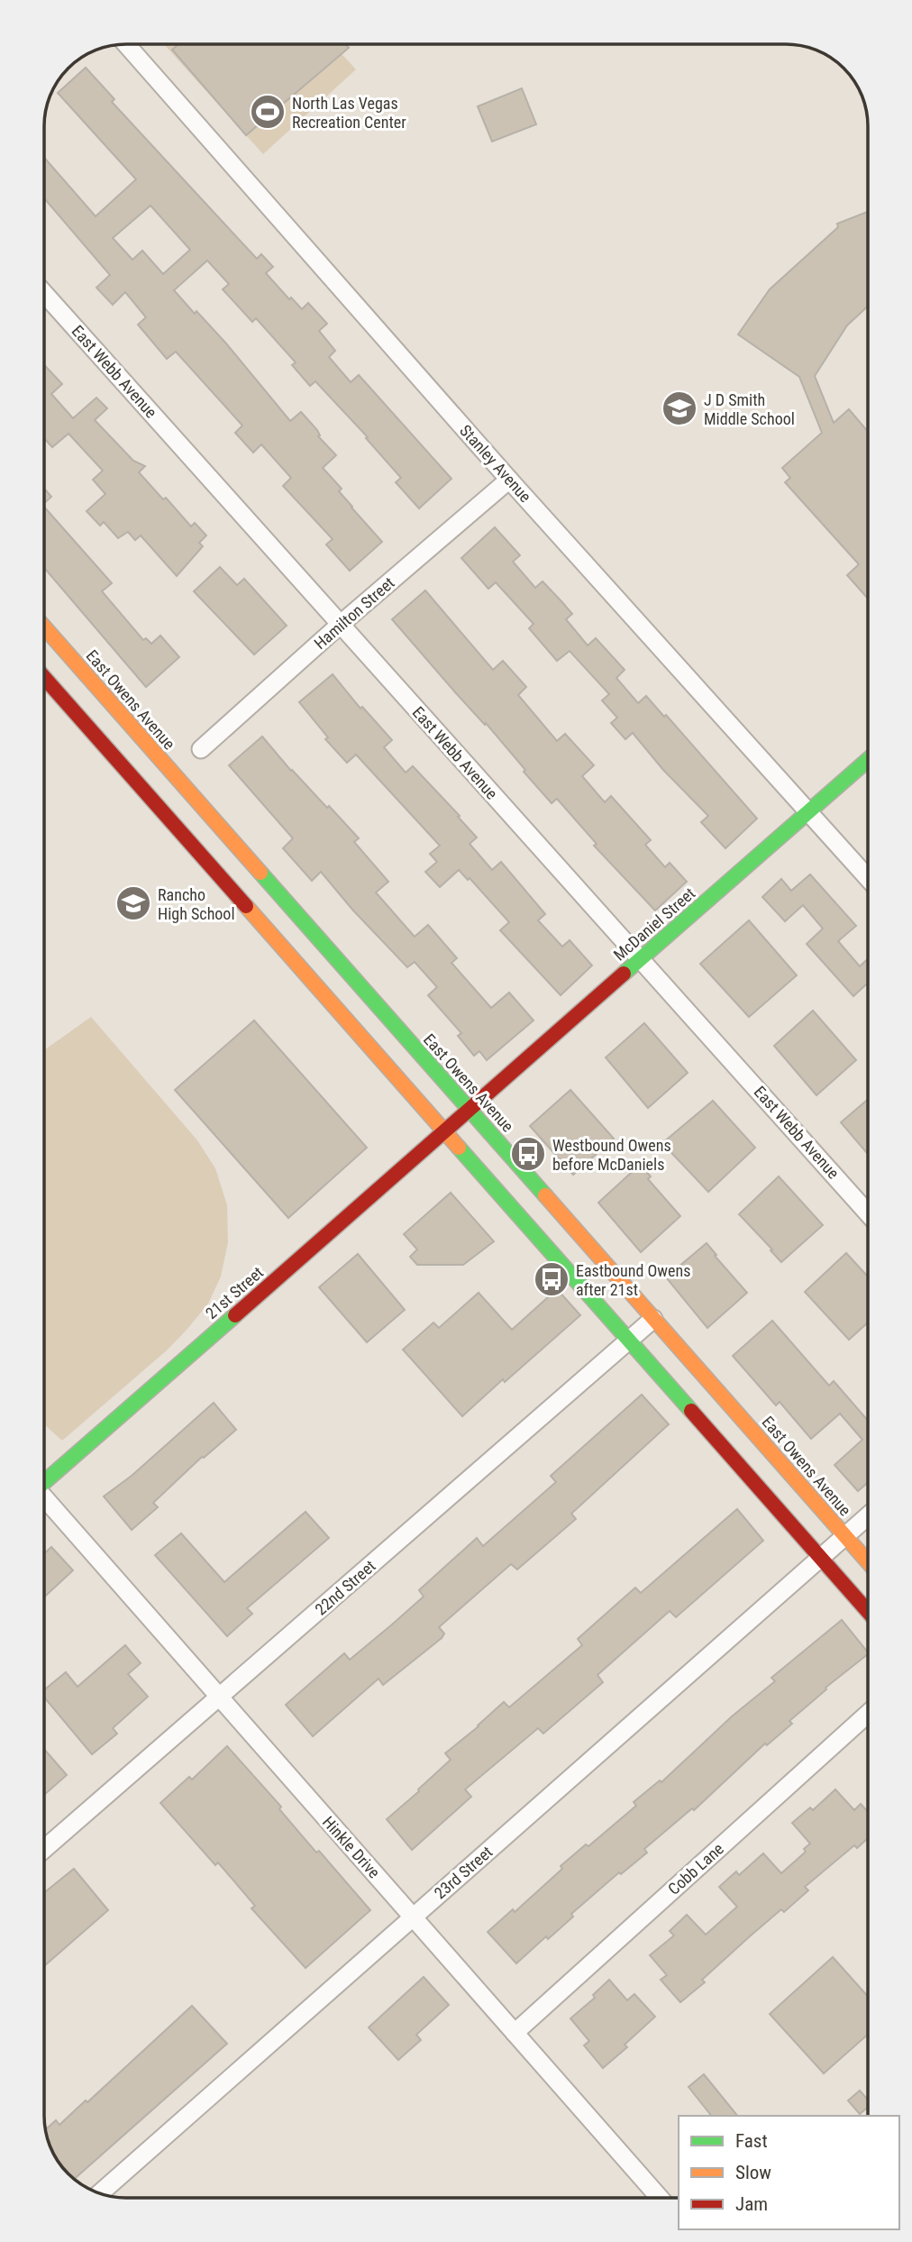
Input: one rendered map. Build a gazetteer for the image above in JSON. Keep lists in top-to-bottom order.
{
  "streets": {
    "main road": ["East Owens Avenue", "McDaniel Street", "21st Street"],
    "street": [
      "East Webb Avenue",
      "Stanley Avenue",
      "Hamilton Street",
      "22nd Street",
      "Hinkle Drive",
      "Cobb Lane",
      "23rd Street"
    ]
  },
  "crossings": [
    ["East Webb Avenue", "Hamilton Street"],
    ["East Webb Avenue", "McDaniel Street"],
    ["Stanley Avenue", "Hamilton Street"],
    ["Stanley Avenue", "McDaniel Street"],
    ["East Owens Avenue", "McDaniel Street"],
    ["East Owens Avenue", "21st Street"],
    ["East Owens Avenue", "22nd Street"],
    ["East Owens Avenue", "23rd Street"],
    ["McDaniel Street", "21st Street"],
    ["22nd Street", "Hinkle Drive"],
    ["Hinkle Drive", "Cobb Lane"],
    ["Hinkle Drive", "23rd Street"]
  ],
  "places": {
    "sports": ["North Las Vegas Recreation Center"],
    "school or university": ["J D Smith Middle School", "Rancho High School"],
    "bus stop": ["Westbound Owens before McDaniels", "Eastbound Owens after 21st"]
  },
  "legend": ["Fast", "Slow", "Jam"]
}
